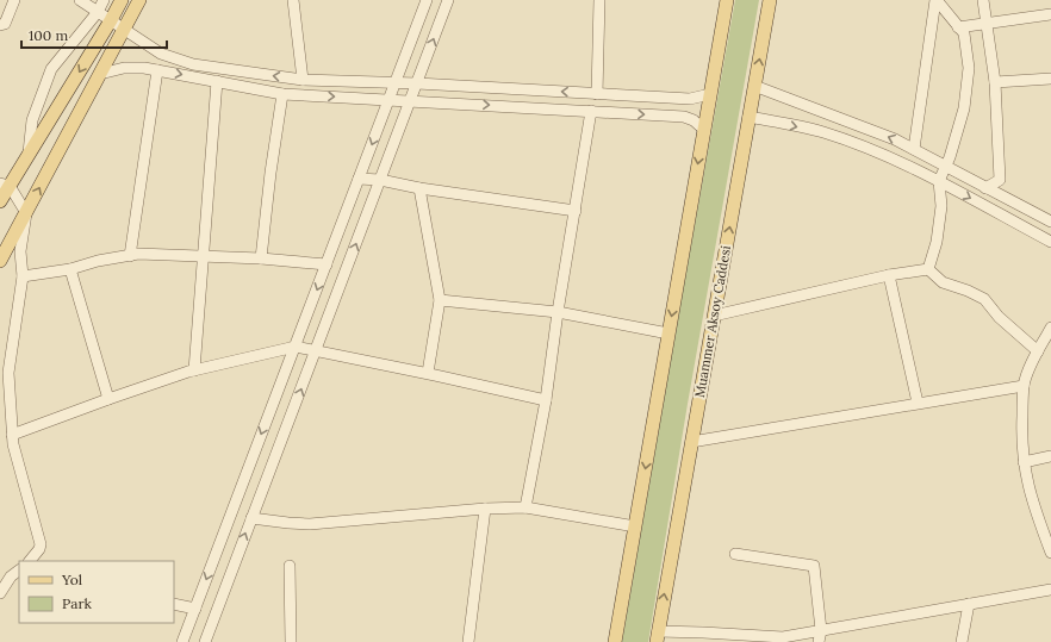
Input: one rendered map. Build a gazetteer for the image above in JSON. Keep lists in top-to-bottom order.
{
  "streets": {
    "main road": ["Muammer Aksoy Caddesi"]
  },
  "legend": ["Yol", "Park"],
  "scale_bar": "100 m"
}
